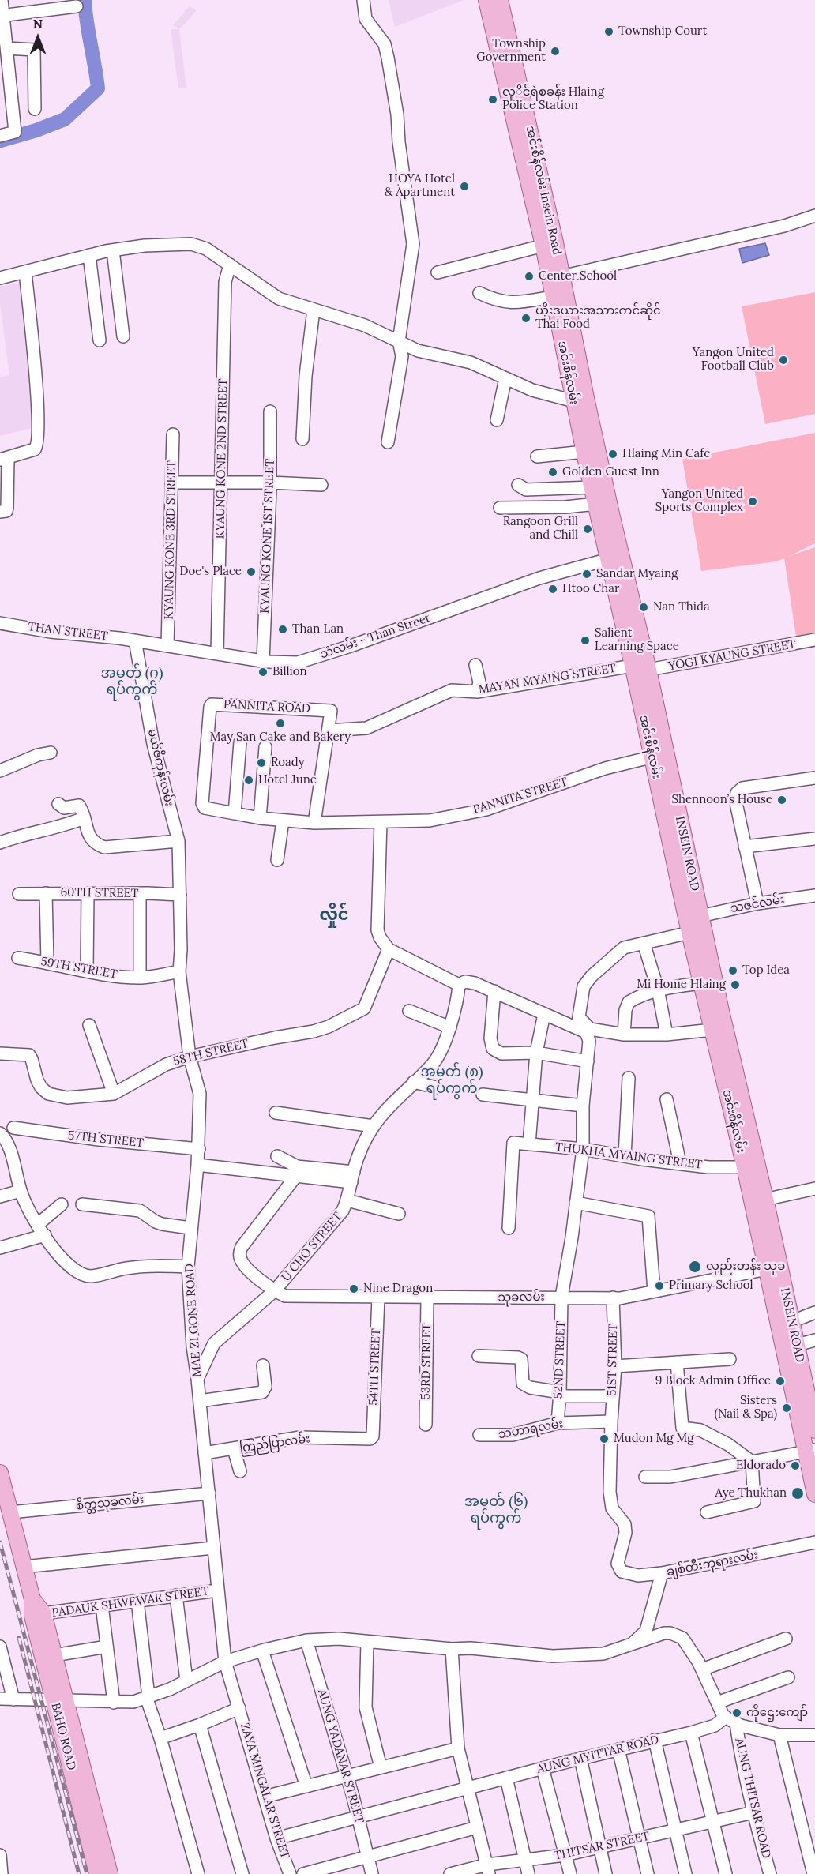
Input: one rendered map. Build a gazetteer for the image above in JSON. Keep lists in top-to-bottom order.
{
  "streets": {
    "main road": [
      "အင်းစိန်လမ်း Insein Road",
      "အင်းစိန်လမ်း",
      "INSEIN ROAD",
      "BAHO ROAD"
    ],
    "street": [
      "KYAUNG KONE 2ND STREET",
      "KYAUNG KONE 1ST STREET",
      "KYAUNG KONE 3RD STREET",
      "THAN STREET",
      "သံလမ်း - Than Street",
      "YOGI KYAUNG STREET",
      "MAYAN MYAING STREET",
      "PANNITA ROAD",
      "မယ်ဇီကုန်းလမ်း",
      "PANNITA STREET",
      "60TH STREET",
      "သဇင်လမ်း",
      "59TH STREET",
      "58TH STREET",
      "57TH STREET",
      "THUKHA MYAING STREET",
      "U CHO STREET",
      "သုခလမ်း",
      "MAE ZI GONE ROAD",
      "52ND STREET",
      "51ST STREET",
      "53RD STREET",
      "54TH STREET",
      "သဟာရလမ်း",
      "ကြည်ပြာလမ်း",
      "စိတ္တသုခလမ်း",
      "ချစ်တီးဘုရားလမ်း",
      "PADAUK SHWEWAR STREET",
      "AUNG MYITTAR ROAD",
      "AUNG YADANAR STREET",
      "ZAYA MINGALAR STREET",
      "AUNG THITSAR ROAD",
      "THITSAR STREET"
    ]
  },
  "crossings": [
    ["အင်းစိန်လမ်း Insein Road", "အင်းစိန်လမ်း"],
    ["အင်းစိန်လမ်း", "YOGI KYAUNG STREET"],
    ["အင်းစိန်လမ်း", "MAYAN MYAING STREET"],
    ["အင်းစိန်လမ်း", "PANNITA STREET"],
    ["အင်းစိန်လမ်း", "INSEIN ROAD"],
    ["အင်းစိန်လမ်း", "သဇင်လမ်း"],
    ["အင်းစိန်လမ်း", "THUKHA MYAING STREET"],
    ["အင်းစိန်လမ်း", "သုခလမ်း"],
    ["KYAUNG KONE 2ND STREET", "သံလမ်း - Than Street"],
    ["KYAUNG KONE 1ST STREET", "သံလမ်း - Than Street"],
    ["KYAUNG KONE 3RD STREET", "သံလမ်း - Than Street"],
    ["THAN STREET", "သံလမ်း - Than Street"],
    ["THAN STREET", "မယ်ဇီကုန်းလမ်း"],
    ["သံလမ်း - Than Street", "မယ်ဇီကုန်းလမ်း"],
    ["YOGI KYAUNG STREET", "MAYAN MYAING STREET"],
    ["MAYAN MYAING STREET", "PANNITA ROAD"],
    ["PANNITA ROAD", "PANNITA STREET"],
    ["မယ်ဇီကုန်းလမ်း", "60TH STREET"],
    ["မယ်ဇီကုန်းလမ်း", "MAE ZI GONE ROAD"],
    ["PANNITA STREET", "INSEIN ROAD"],
    ["INSEIN ROAD", "သဇင်လမ်း"],
    ["60TH STREET", "MAE ZI GONE ROAD"],
    ["59TH STREET", "MAE ZI GONE ROAD"],
    ["58TH STREET", "MAE ZI GONE ROAD"],
    ["57TH STREET", "MAE ZI GONE ROAD"],
    ["THUKHA MYAING STREET", "52ND STREET"],
    ["U CHO STREET", "သုခလမ်း"],
    ["U CHO STREET", "MAE ZI GONE ROAD"],
    ["သုခလမ်း", "52ND STREET"],
    ["သုခလမ်း", "51ST STREET"],
    ["သုခလမ်း", "53RD STREET"],
    ["သုခလမ်း", "54TH STREET"],
    ["MAE ZI GONE ROAD", "ကြည်ပြာလမ်း"],
    ["MAE ZI GONE ROAD", "စိတ္တသုခလမ်း"],
    ["MAE ZI GONE ROAD", "PADAUK SHWEWAR STREET"],
    ["MAE ZI GONE ROAD", "ZAYA MINGALAR STREET"],
    ["52ND STREET", "သဟာရလမ်း"],
    ["51ST STREET", "သဟာရလမ်း"],
    ["51ST STREET", "ချစ်တီးဘုရားလမ်း"],
    ["54TH STREET", "ကြည်ပြာလမ်း"],
    ["AUNG MYITTAR ROAD", "AUNG YADANAR STREET"],
    ["AUNG MYITTAR ROAD", "ZAYA MINGALAR STREET"],
    ["AUNG MYITTAR ROAD", "AUNG THITSAR ROAD"],
    ["AUNG THITSAR ROAD", "THITSAR STREET"]
  ],
  "districts": [
    "အမှတ် (၇) ရပ်ကွက်",
    "လှိုင်",
    "အမှတ် (၈) ရပ်ကွက်",
    "အမှတ် (၆) ရပ်ကွက်"
  ],
  "places": [
    "Township Court",
    "Township Government",
    "လှုိင်ရဲစခန်း Hlaing Police Station",
    "HOYA Hotel & Apartment",
    "Center School",
    "ယိုးဒယားအသားကင်ဆိုင် Thai Food",
    "Yangon United Football Club",
    "Hlaing Min Cafe",
    "Golden Guest Inn",
    "Yangon United Sports Complex",
    "Rangoon Grill and Chill",
    "Doe's Place",
    "Sandar Myaing",
    "Htoo Char",
    "Nan Thida",
    "Than Lan",
    "Salient Learning Space",
    "Billion",
    "May San Cake and Bakery",
    "Roady",
    "Hotel June",
    "Shennoon’s House",
    "Top Idea",
    "Mi Home Hlaing",
    "လှည်းတန်း သုခ",
    "Primary School",
    "Nine Dragon",
    "9 Block Admin Office",
    "Sisters (Nail & Spa)",
    "Mudon Mg Mg",
    "Eldorado",
    "Aye Thukhan",
    "ကိုဌေးကျော်"
  ],
  "north": "top"
}
